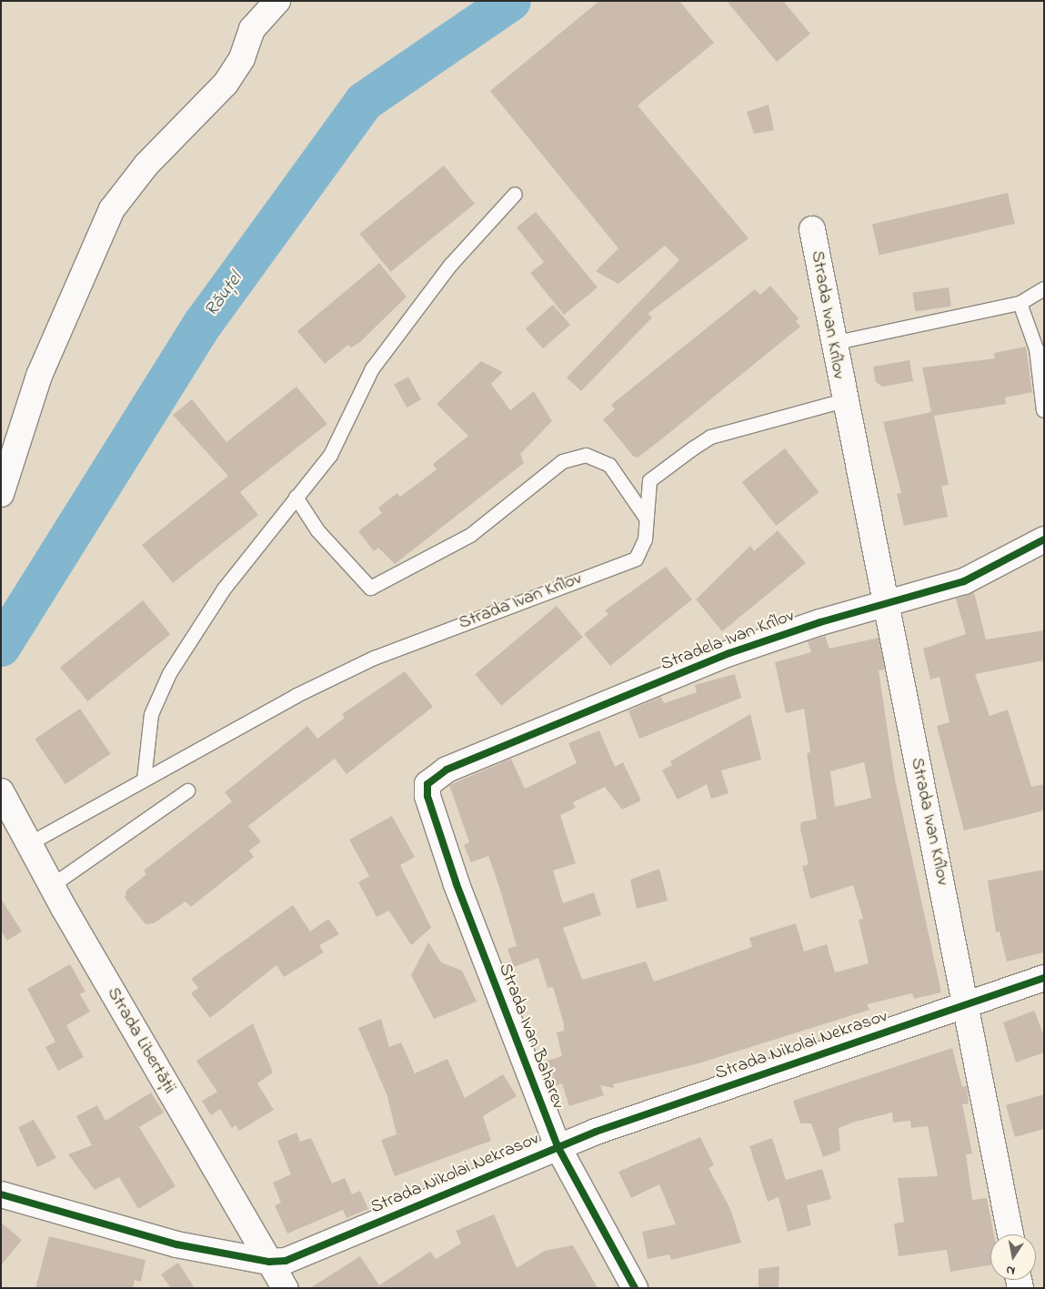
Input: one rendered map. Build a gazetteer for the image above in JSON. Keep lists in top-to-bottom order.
{
  "streets": {
    "street": [
      "Strada Ivan Krîlov",
      "Stradela Ivan Krîlov",
      "Strada Ivan Baharev",
      "Strada Libertății",
      "Strada Nikolai Nekrasov"
    ]
  },
  "crossings": [
    ["Strada Ivan Krîlov", "Stradela Ivan Krîlov"],
    ["Strada Ivan Krîlov", "Strada Libertății"],
    ["Strada Ivan Krîlov", "Strada Nikolai Nekrasov"],
    ["Stradela Ivan Krîlov", "Strada Ivan Baharev"],
    ["Strada Ivan Baharev", "Strada Nikolai Nekrasov"],
    ["Strada Libertății", "Strada Nikolai Nekrasov"]
  ],
  "water": ["Răuțel"],
  "north": "bottom"
}
